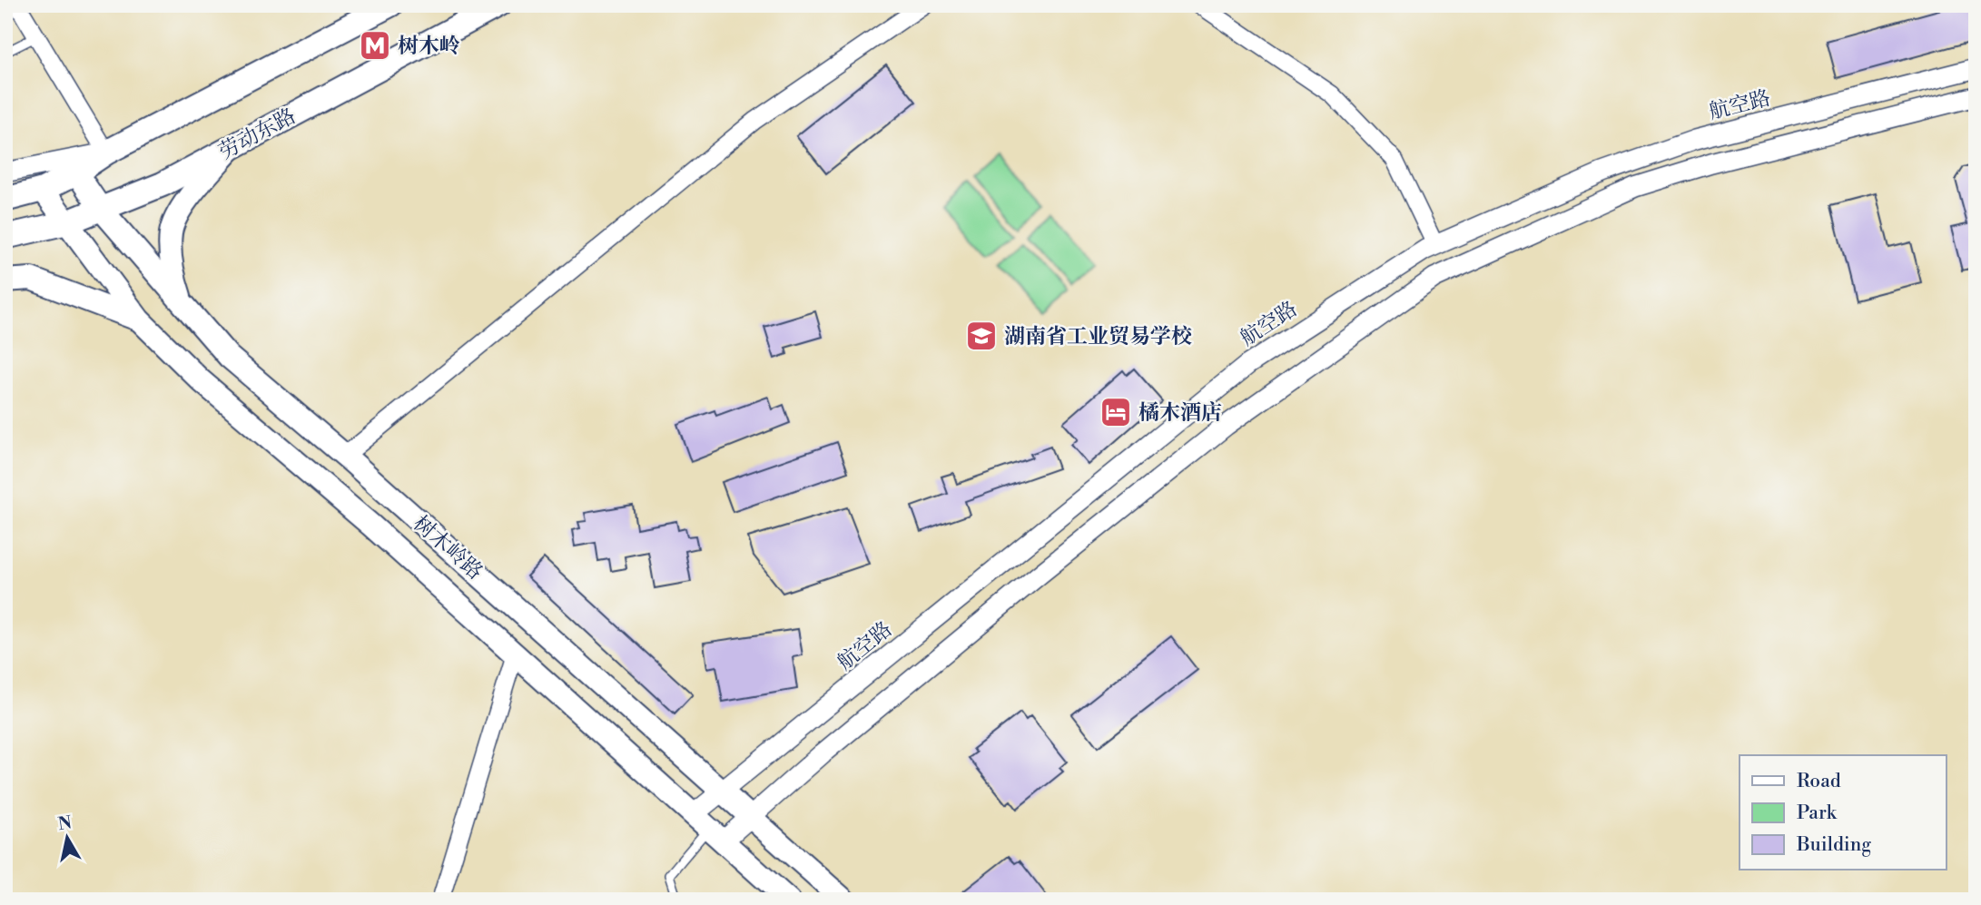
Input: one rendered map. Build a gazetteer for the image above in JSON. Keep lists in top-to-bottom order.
{
  "streets": {
    "main road": ["劳动东路", "树木岭路"],
    "street": ["航空路"]
  },
  "crossings": [
    ["航空路", "树木岭路"],
    ["劳动东路", "树木岭路"]
  ],
  "places": {
    "metro station": ["树木岭"],
    "school or university": ["湖南省工业贸易学校"],
    "hotel": ["橘木酒店"]
  },
  "legend": ["Road", "Park", "Building"],
  "north": "top"
}
